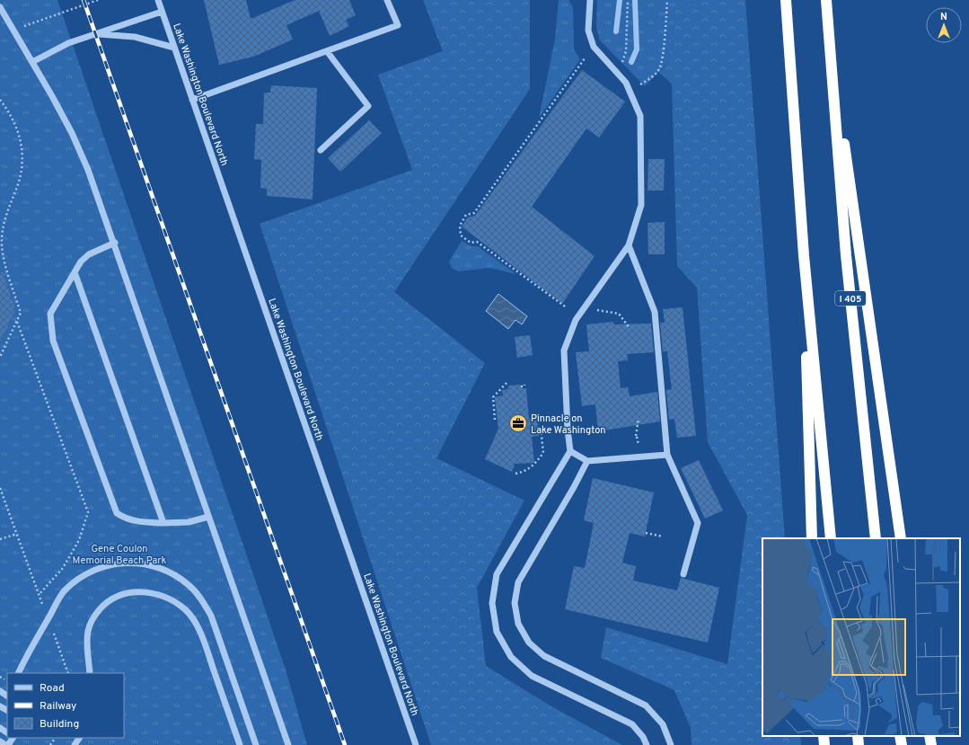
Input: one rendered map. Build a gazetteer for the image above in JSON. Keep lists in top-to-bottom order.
{
  "streets": {
    "highway": ["I 405"],
    "street": ["Lake Washington Boulevard North"]
  },
  "parks": ["Gene Coulon Memorial Beach Park"],
  "places": {
    "office": ["Pinnacle on Lake Washington"]
  },
  "legend": ["Road", "Railway", "Building"],
  "north": "top"
}
